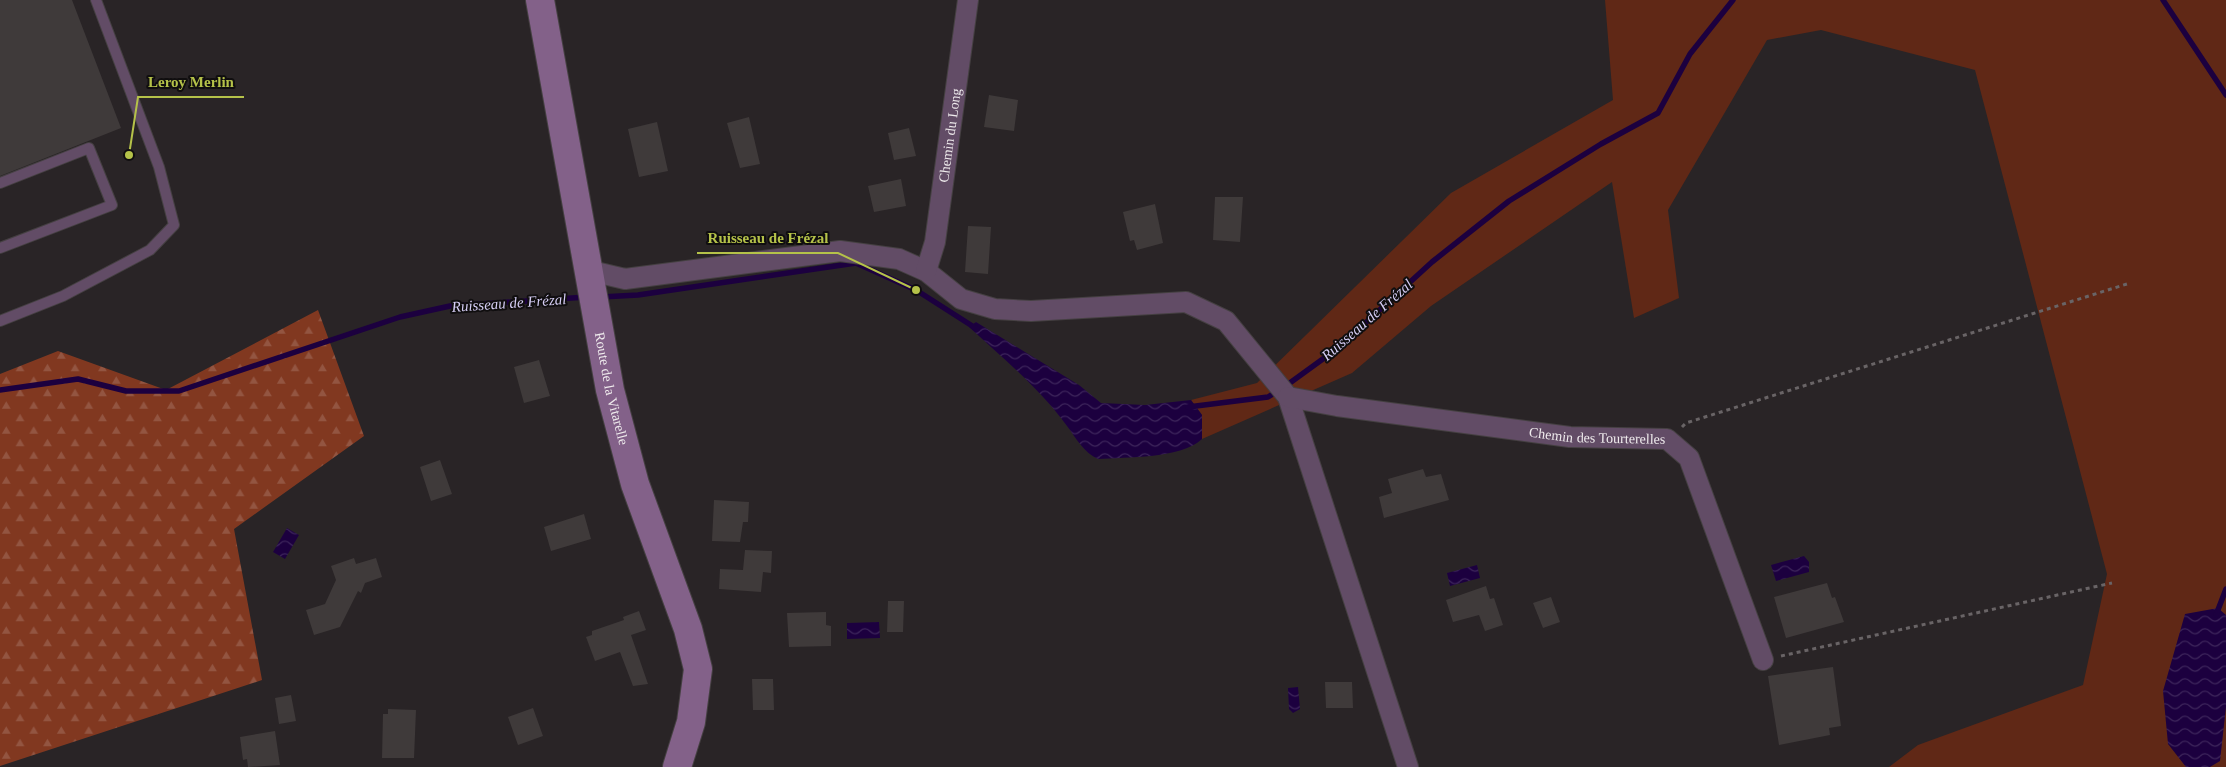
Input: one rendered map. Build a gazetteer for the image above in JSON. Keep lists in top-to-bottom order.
{
  "streets": {
    "street": ["Chemin du Long", "Route de la Vitarelle", "Chemin des Tourterelles"]
  },
  "water": ["Ruisseau de Frézal"],
  "places": ["Leroy Merlin", "Ruisseau de Frézal"]
}
